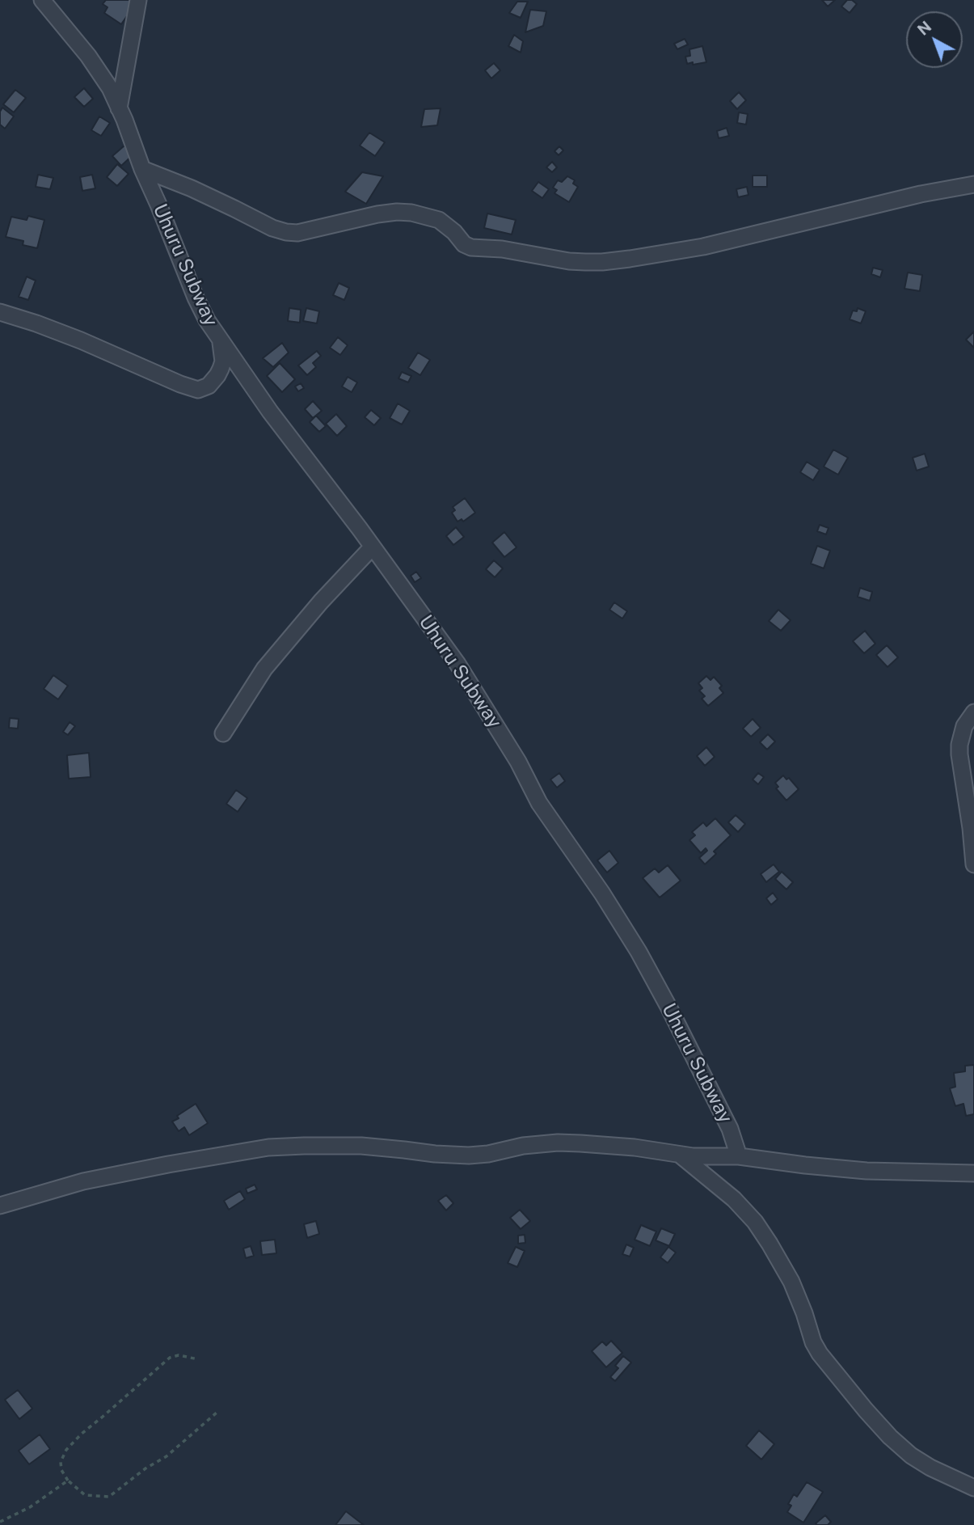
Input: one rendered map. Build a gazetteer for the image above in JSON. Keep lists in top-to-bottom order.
{
  "streets": {
    "street": ["Uhuru Subway"]
  },
  "north": "top left"
}
